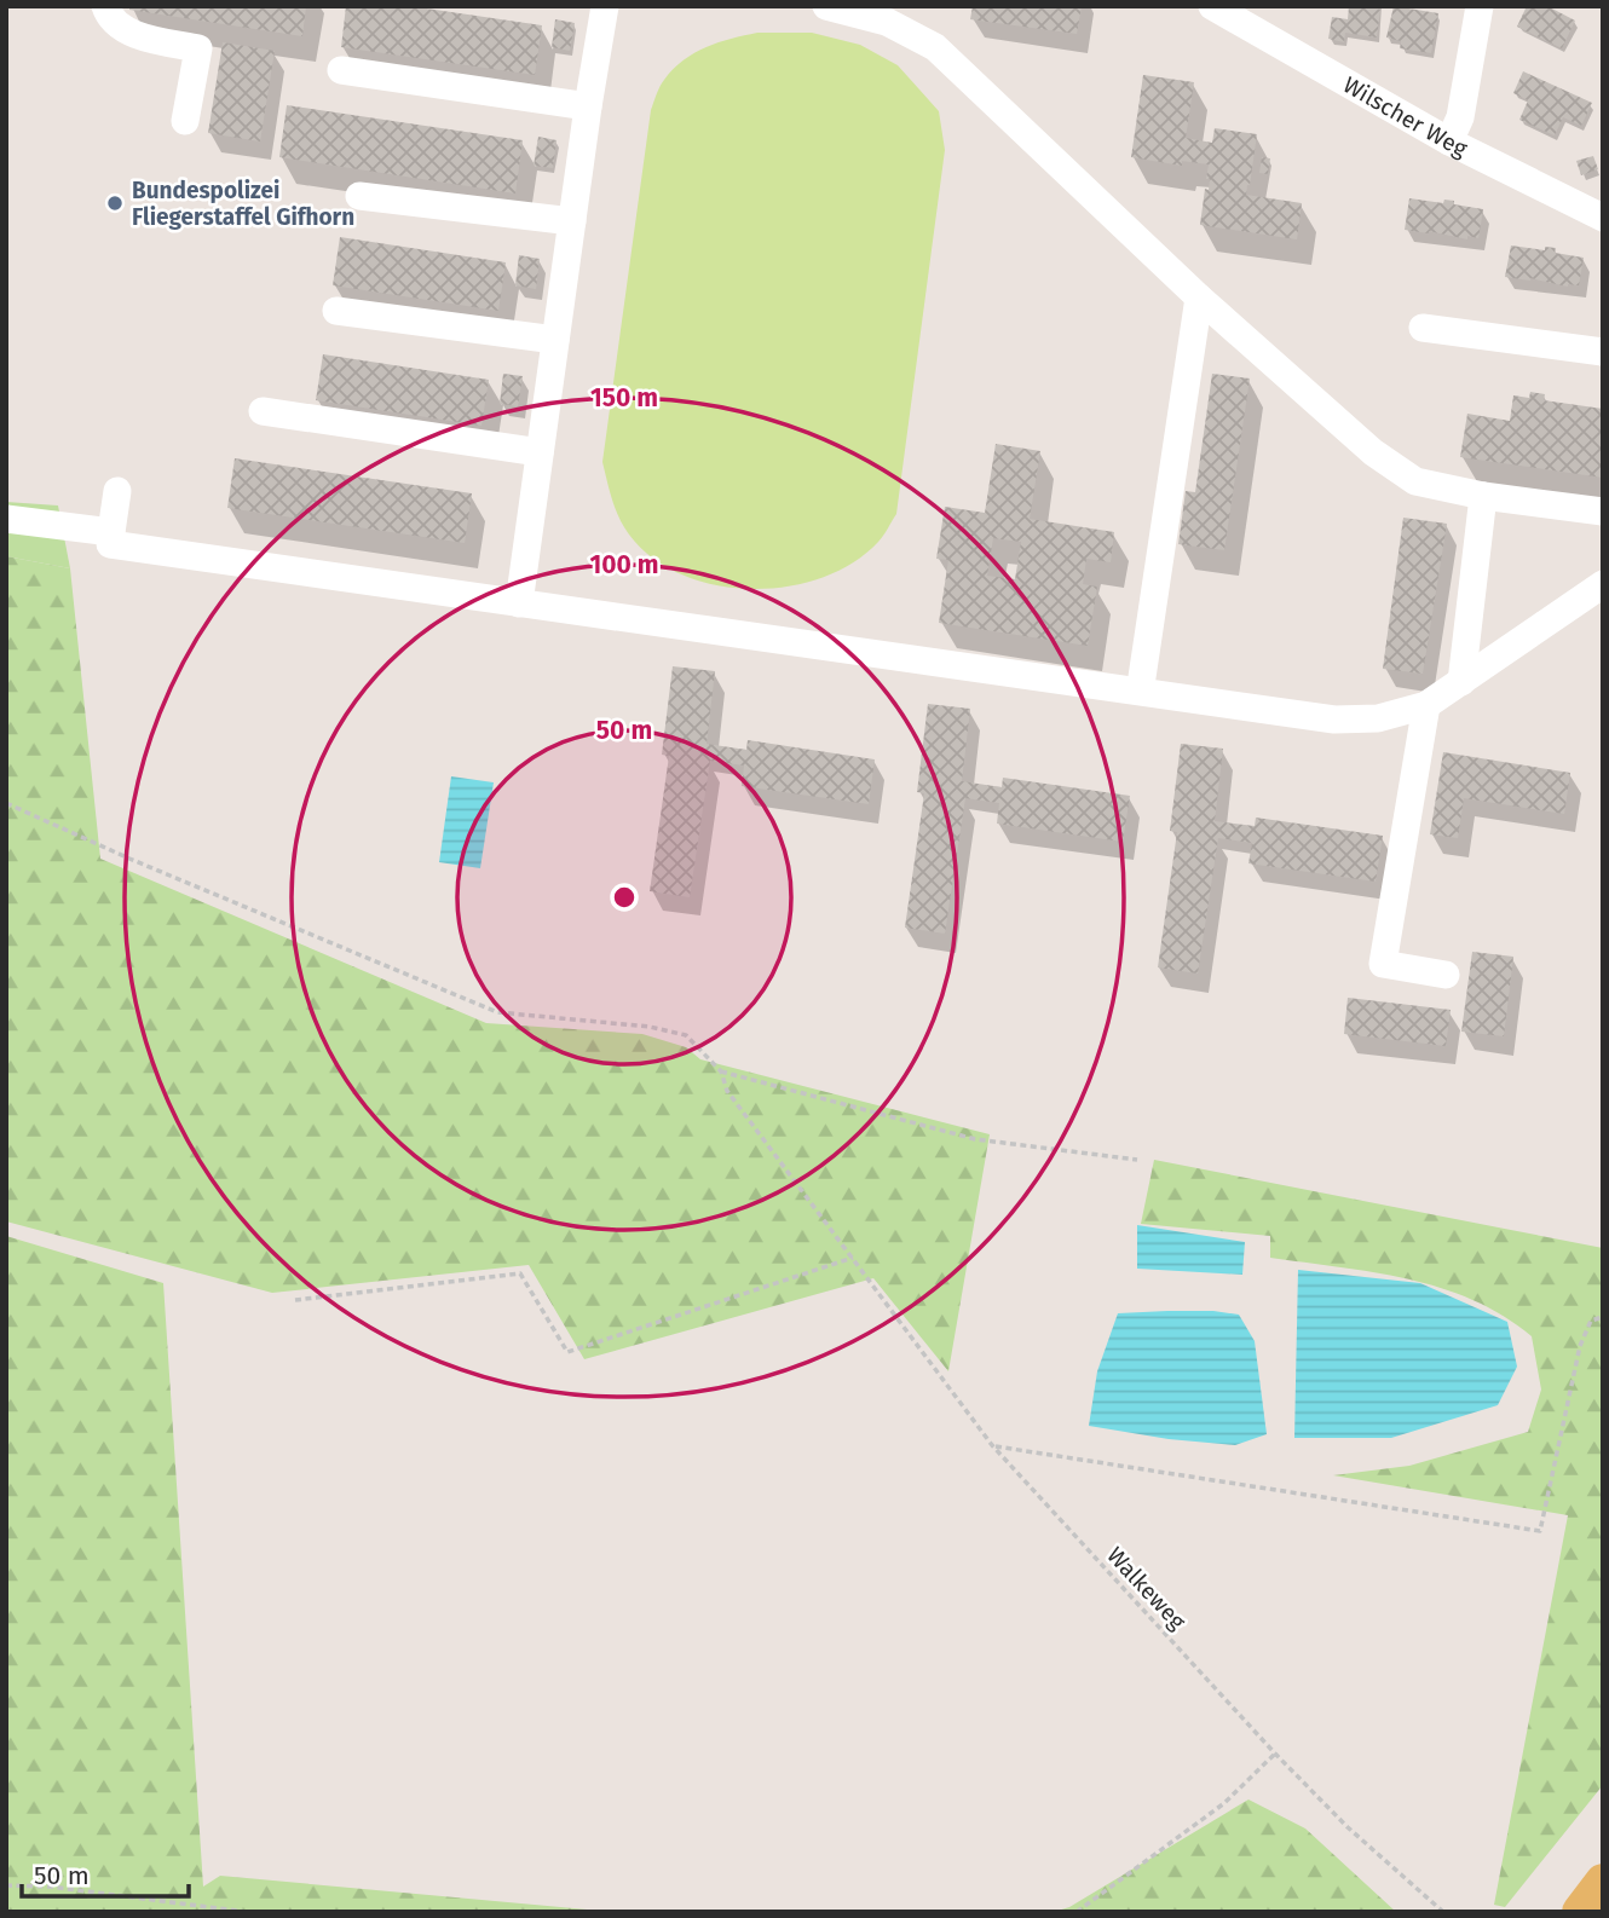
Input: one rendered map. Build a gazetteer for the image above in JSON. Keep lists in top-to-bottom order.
{
  "streets": {
    "street": ["Wilscher Weg"],
    "path": ["Walkeweg"]
  },
  "places": ["Bundespolizei Fliegerstaffel Gifhorn"],
  "scale_bar": "50 m",
  "rings": ["150 m", "100 m", "50 m"]
}
